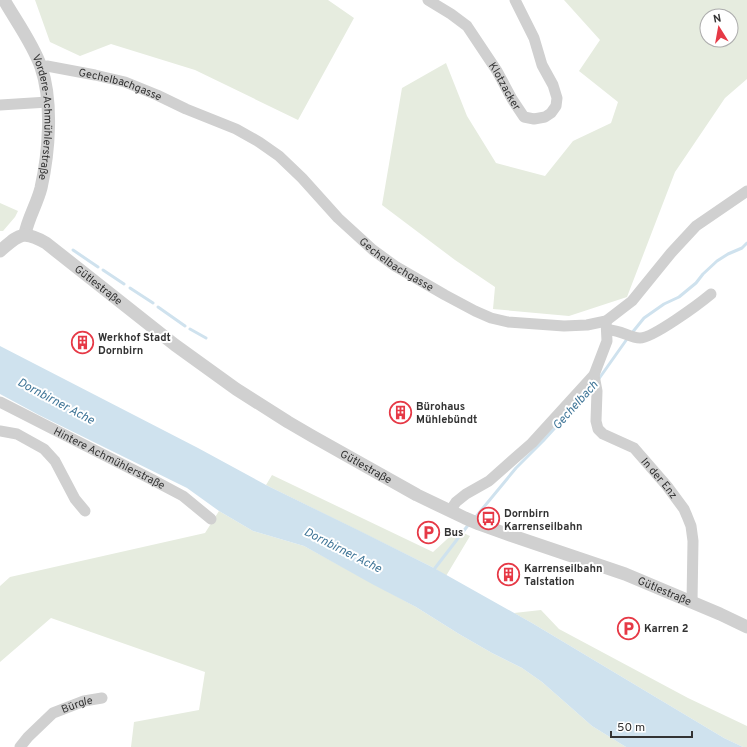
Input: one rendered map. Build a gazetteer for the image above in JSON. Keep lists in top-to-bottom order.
{
  "streets": {
    "street": [
      "Gechelbachgasse",
      "Klotzacker",
      "Vordere-Achmühlerstraße",
      "Gütlestraße",
      "Hintere Achmühlerstraße",
      "In der Enz",
      "Bürgle"
    ]
  },
  "crossings": [
    ["Gechelbachgasse", "Vordere-Achmühlerstraße"],
    ["Gechelbachgasse", "In der Enz"],
    ["Vordere-Achmühlerstraße", "Gütlestraße"],
    ["Gütlestraße", "In der Enz"]
  ],
  "water": ["Dornbirner Ache", "Gechelbach"],
  "places": {
    "building": ["Werkhof Stadt Dornbirn", "Bürohaus Mühlebündt", "Karrenseilbahn Talstation"],
    "bus stop": ["Dornbirn Karrenseilbahn"],
    "parking": ["Bus", "Karren 2"]
  },
  "scale_bar": "50 m",
  "north": "top"
}
